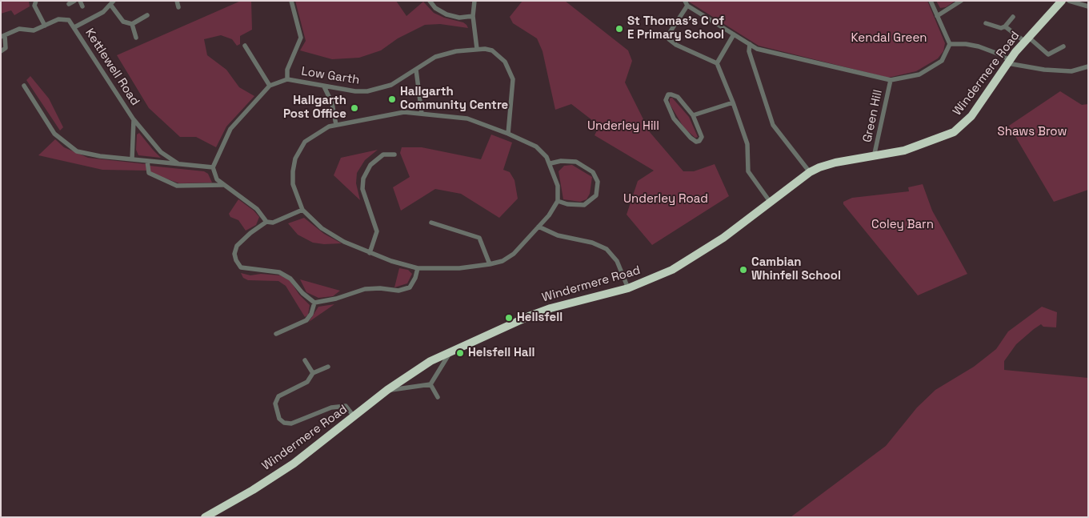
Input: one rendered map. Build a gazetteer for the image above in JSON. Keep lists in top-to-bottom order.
{
  "streets": {
    "highway": ["Windermere Road"],
    "street": ["Kettlewell Road", "Low Garth", "Green Hill"]
  },
  "crossings": [
    ["Windermere Road", "Green Hill"]
  ],
  "parks": [
    "Kendal Green",
    "Underley Hill",
    "Shaws Brow",
    "Underley Road",
    "Coley Barn"
  ],
  "places": [
    "St Thomas's C of E Primary School",
    "Hallgarth Community Centre",
    "Hallgarth Post Office",
    "Cambian Whinfell School",
    "Hellsfell",
    "Helsfell Hall"
  ]
}
